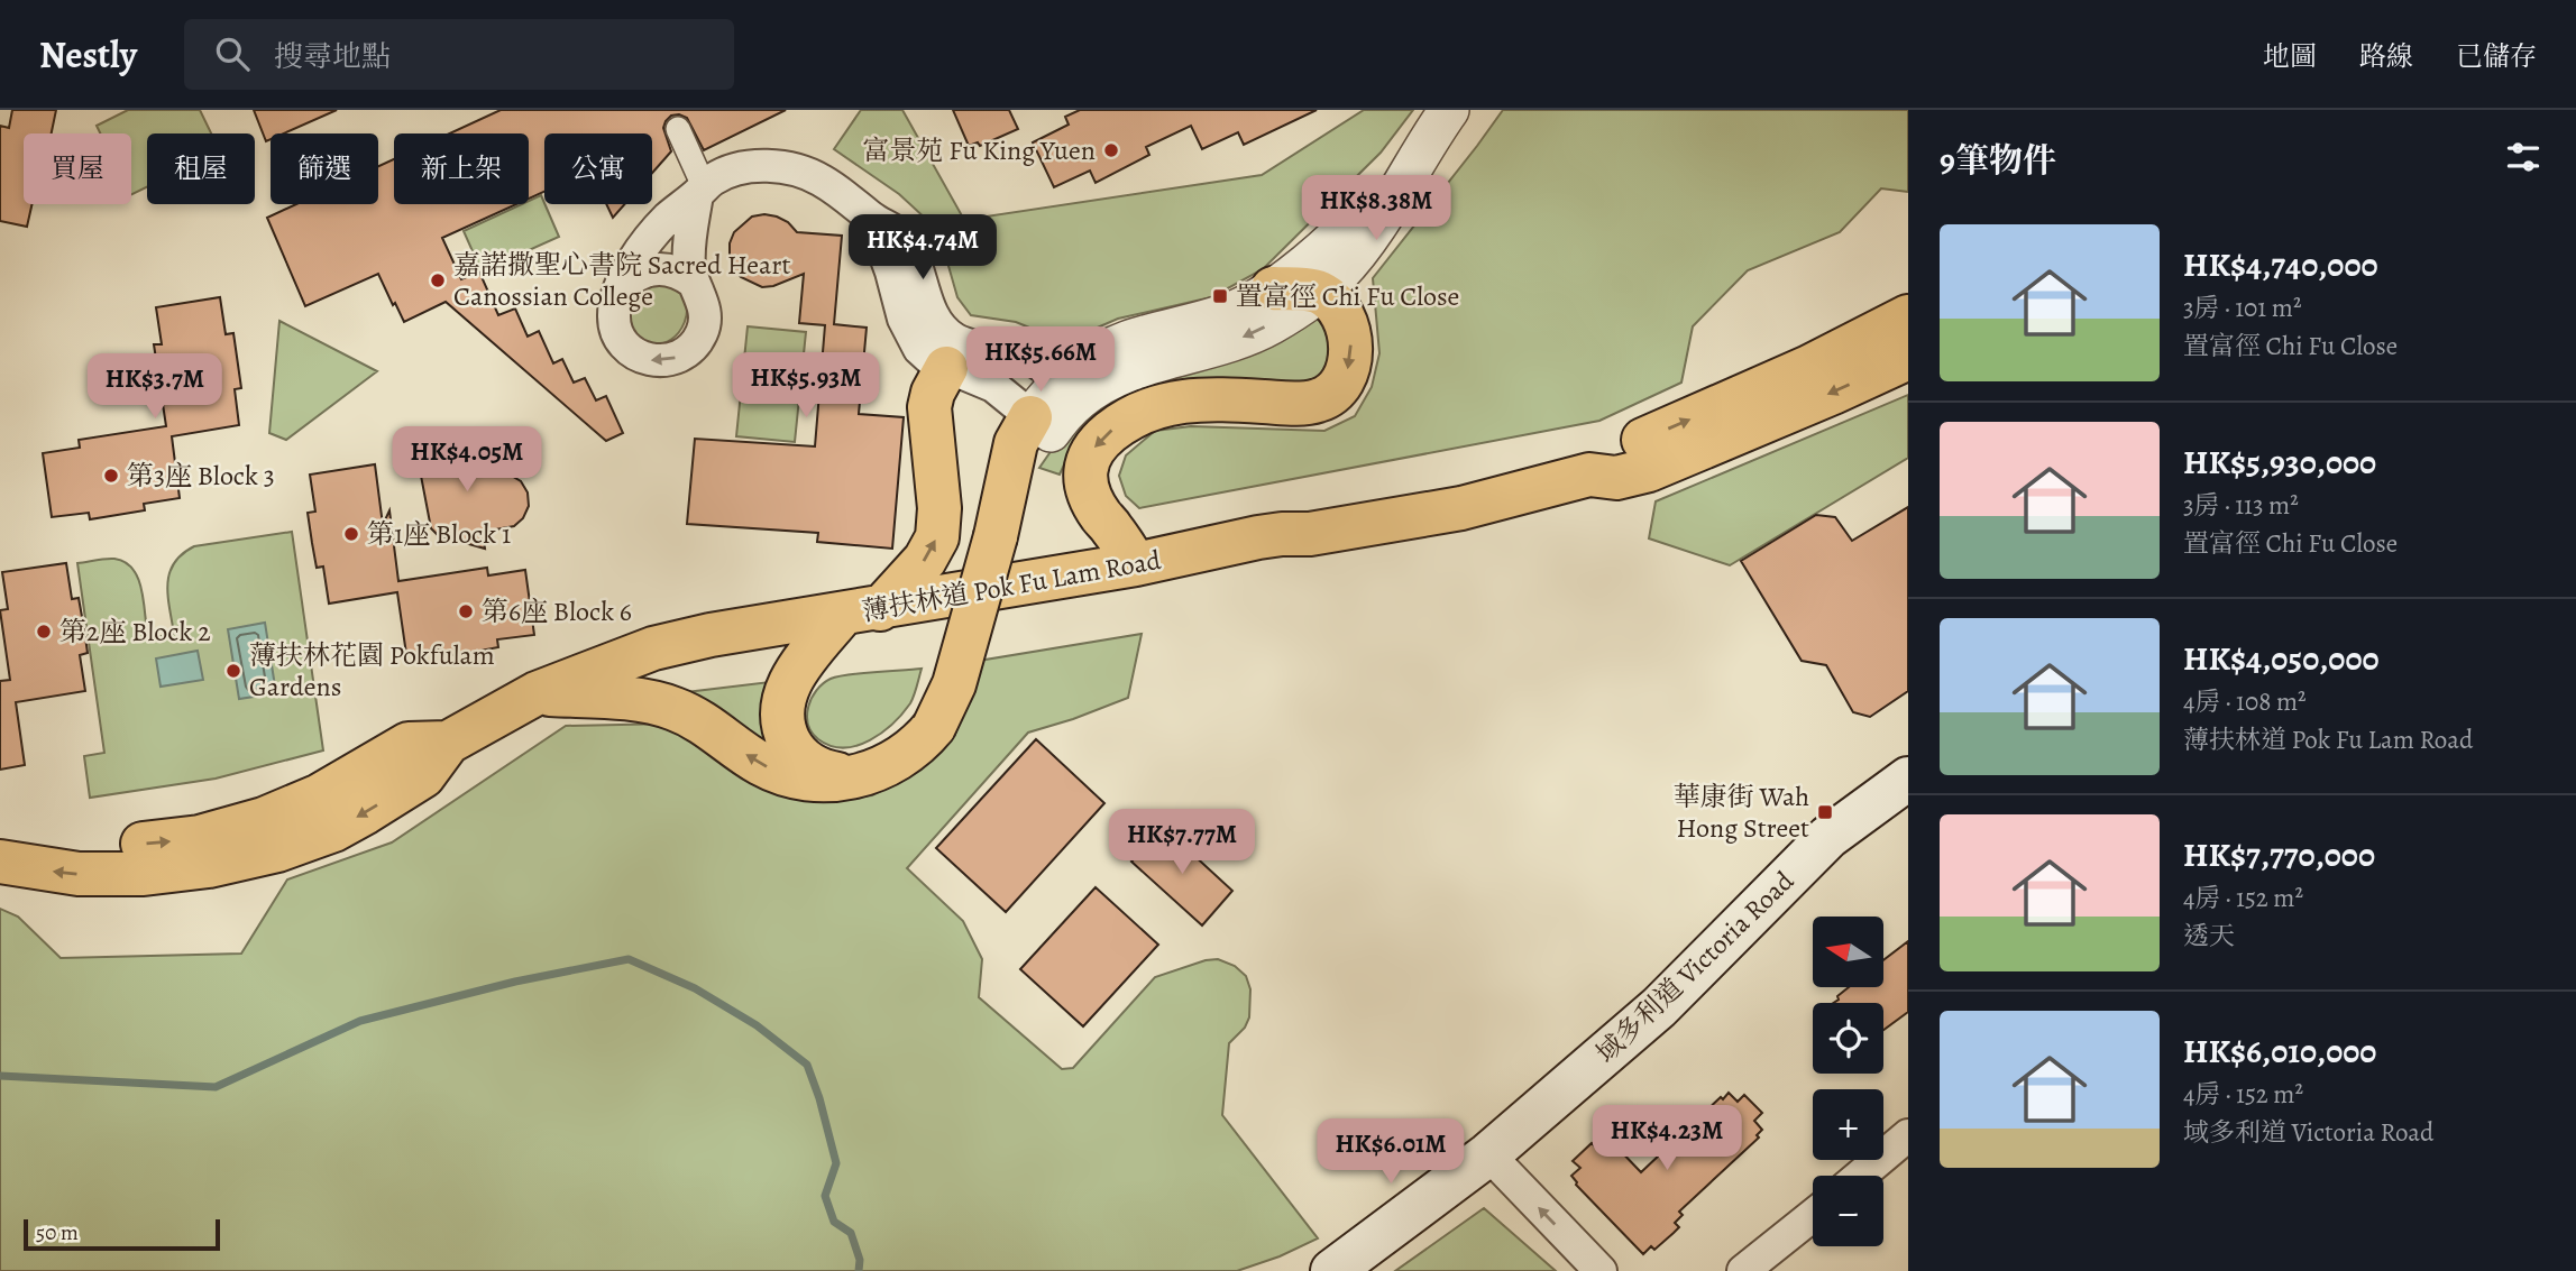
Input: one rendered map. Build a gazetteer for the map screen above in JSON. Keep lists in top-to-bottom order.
{
  "streets": {
    "main road": ["薄扶林道 Pok Fu Lam Road", "域多利道 Victoria Road"]
  },
  "places": {
    "other": [
      "富景苑 Fu King Yuen",
      "嘉諾撒聖心書院 Sacred Heart Canossian College",
      "第3座 Block 3",
      "第1座 Block 1",
      "第6座 Block 6",
      "第2座 Block 2",
      "薄扶林花園 Pokfulam Gardens"
    ],
    "transit": ["置富徑 Chi Fu Close", "華康街 Wah Hong Street"]
  },
  "scale_bar": "50 m",
  "north": "left",
  "page": {
    "header": "Nestly",
    "search": "搜尋地點",
    "nav": ["地圖", "路線", "已儲存"],
    "heading": "9筆物件",
    "chip": [
      "買屋",
      "租屋",
      "篩選",
      "新上架",
      "公寓"
    ],
    "price": [
      "HK$8.38M",
      "HK$4.74M",
      "HK$5.66M",
      "HK$5.93M",
      "HK$3.7M",
      "HK$4.05M",
      "HK$7.77M",
      "HK$4.23M",
      "HK$6.01M"
    ],
    "list": [
      {
        "name": "HK$4,740,000",
        "note": "3房 · 101 m² · 置富徑 Chi Fu Close"
      },
      {
        "name": "HK$5,930,000",
        "note": "3房 · 113 m² · 置富徑 Chi Fu Close"
      },
      {
        "name": "HK$4,050,000",
        "note": "4房 · 108 m² · 薄扶林道 Pok Fu Lam Road"
      },
      {
        "name": "HK$7,770,000",
        "note": "4房 · 152 m² · 透天"
      },
      {
        "name": "HK$6,010,000",
        "note": "4房 · 152 m² · 域多利道 Victoria Road"
      }
    ],
    "map_buttons": ["+", "−"],
    "scale": "50 m"
  }
}
